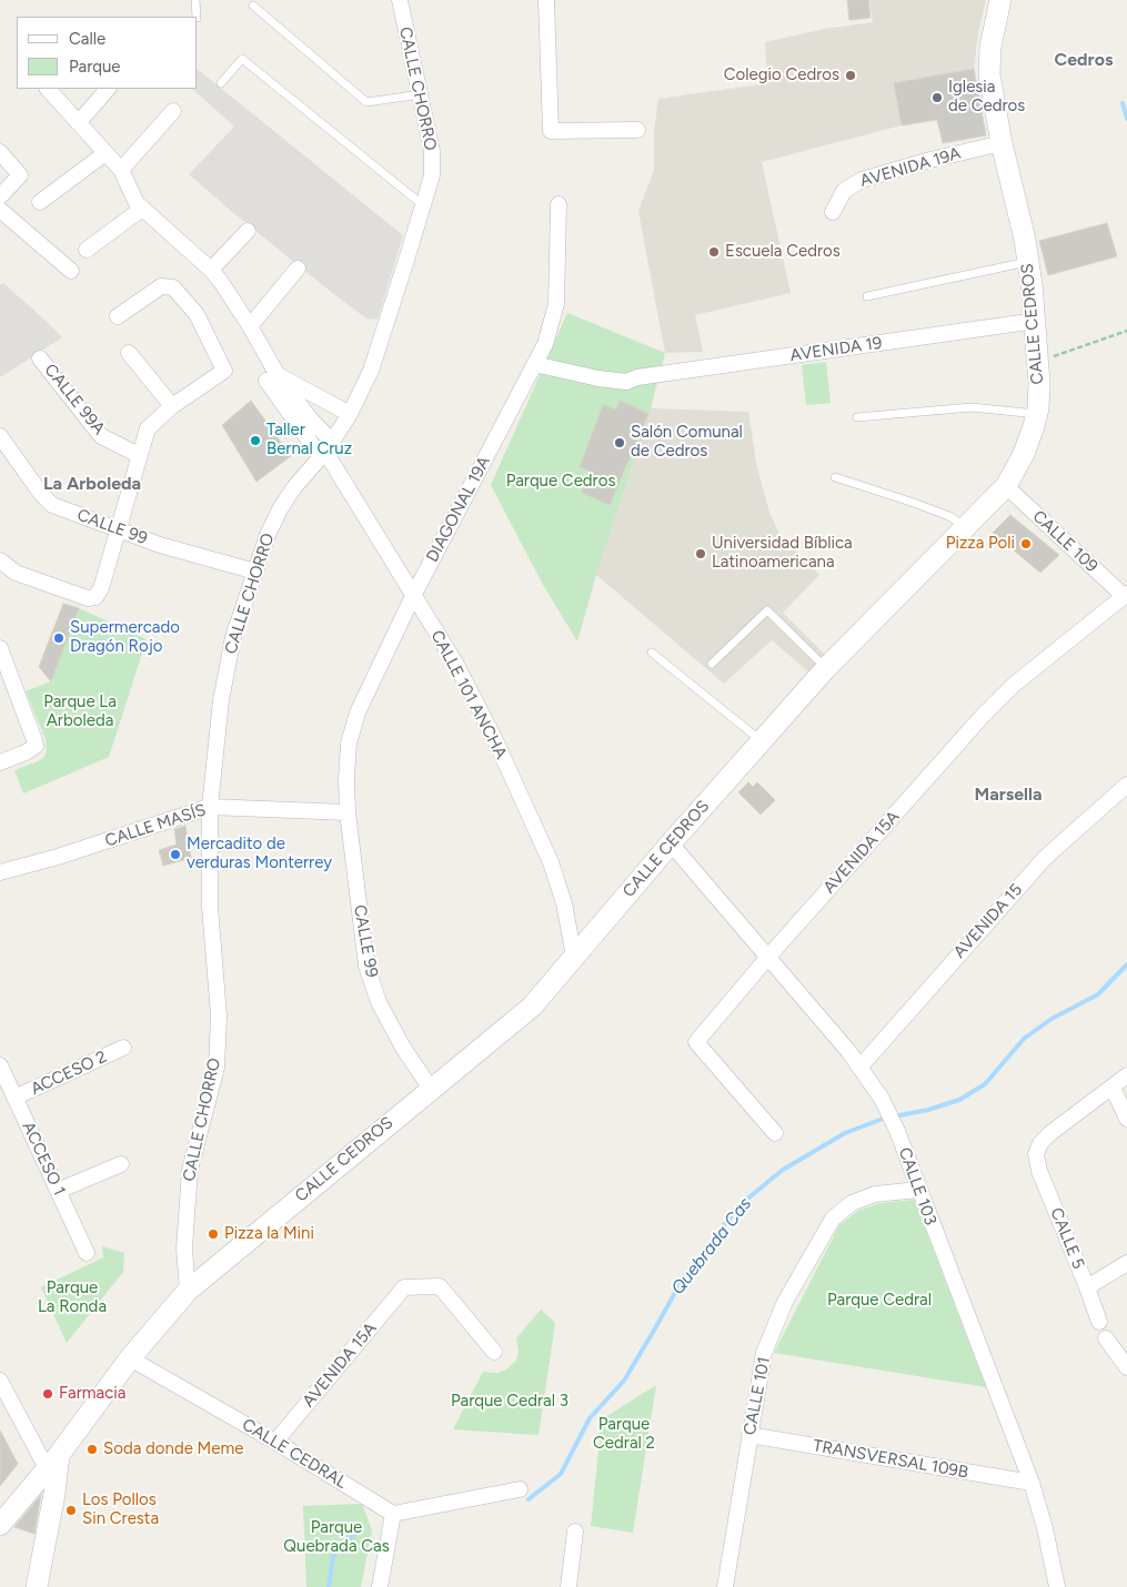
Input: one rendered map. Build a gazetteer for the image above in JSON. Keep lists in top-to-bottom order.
{
  "streets": {
    "street": [
      "CALLE CHORRO",
      "AVENIDA 19A",
      "CALLE CEDROS",
      "AVENIDA 19",
      "CALLE 99A",
      "DIAGONAL 19A",
      "CALLE 99",
      "CALLE 109",
      "CALLE 101 ANCHA",
      "CALLE MASÍS",
      "AVENIDA 15A",
      "AVENIDA 15",
      "ACCESO 2",
      "ACCESO 1",
      "CALLE 103",
      "CALLE 5",
      "CALLE 101",
      "CALLE CEDRAL",
      "TRANSVERSAL 109B"
    ]
  },
  "crossings": [
    ["CALLE CHORRO", "CALLE CEDROS"],
    ["CALLE CHORRO", "CALLE 99"],
    ["CALLE CHORRO", "CALLE 101 ANCHA"],
    ["CALLE CHORRO", "CALLE MASÍS"],
    ["AVENIDA 19A", "CALLE CEDROS"],
    ["CALLE CEDROS", "AVENIDA 19"],
    ["CALLE CEDROS", "CALLE 99"],
    ["CALLE CEDROS", "CALLE 109"],
    ["CALLE CEDROS", "CALLE 101 ANCHA"],
    ["CALLE CEDROS", "CALLE 103"],
    ["CALLE CEDROS", "CALLE CEDRAL"],
    ["AVENIDA 19", "DIAGONAL 19A"],
    ["DIAGONAL 19A", "CALLE 99"],
    ["DIAGONAL 19A", "CALLE 101 ANCHA"],
    ["DIAGONAL 19A", "CALLE MASÍS"],
    ["CALLE 99", "CALLE MASÍS"],
    ["CALLE 109", "AVENIDA 15A"],
    ["AVENIDA 15A", "CALLE 103"],
    ["AVENIDA 15A", "CALLE CEDRAL"],
    ["AVENIDA 15", "CALLE 103"],
    ["ACCESO 2", "ACCESO 1"],
    ["CALLE 103", "CALLE 101"],
    ["CALLE 103", "TRANSVERSAL 109B"],
    ["CALLE 101", "TRANSVERSAL 109B"]
  ],
  "districts": ["Cedros", "La Arboleda", "Marsella"],
  "water": ["Quebrada Cas"],
  "parks": [
    "Parque Cedros",
    "Parque La Arboleda",
    "Parque La Ronda",
    "Parque Cedral",
    "Parque Cedral 3",
    "Parque Cedral 2",
    "Parque Quebrada Cas"
  ],
  "places": [
    "Colegio Cedros",
    "Iglesia de Cedros",
    "Escuela Cedros",
    "Taller Bernal Cruz",
    "Salón Comunal de Cedros",
    "Pizza Poli",
    "Universidad Bíblica Latinoamericana",
    "Supermercado Dragón Rojo",
    "Mercadito de verduras Monterrey",
    "Pizza la Mini",
    "Farmacia",
    "Soda donde Meme",
    "Los Pollos Sin Cresta"
  ],
  "legend": ["Calle", "Parque"]
}
